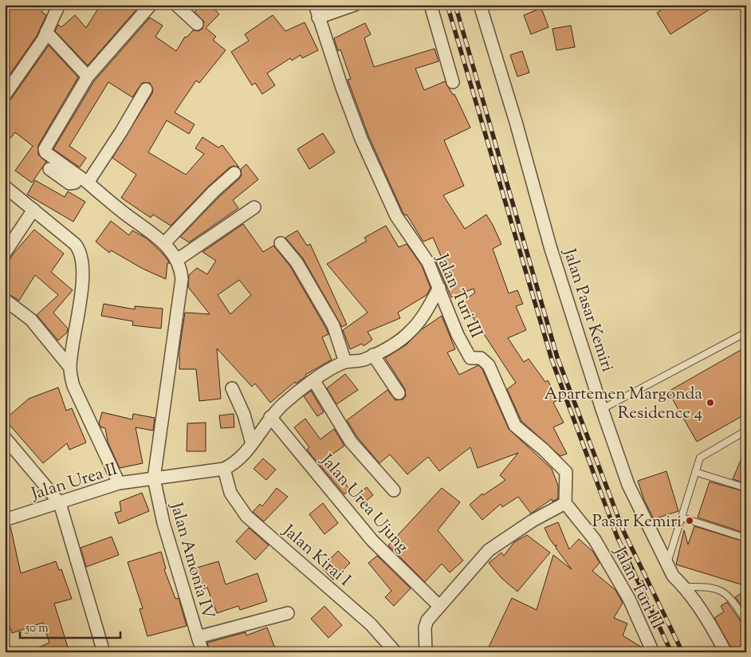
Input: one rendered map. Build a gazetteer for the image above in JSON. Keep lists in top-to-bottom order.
{
  "streets": {
    "street": [
      "Jalan Turi III",
      "Jalan Pasar Kemiri",
      "Jalan Urea II",
      "Jalan Urea Ujung",
      "Jalan Kirai I",
      "Jalan Amonia IV"
    ]
  },
  "crossings": [
    ["Jalan Urea II", "Jalan Amonia IV"]
  ],
  "places": ["Apartemen Margonda Residence 4", "Pasar Kemiri"],
  "scale_bar": "50 m"
}
